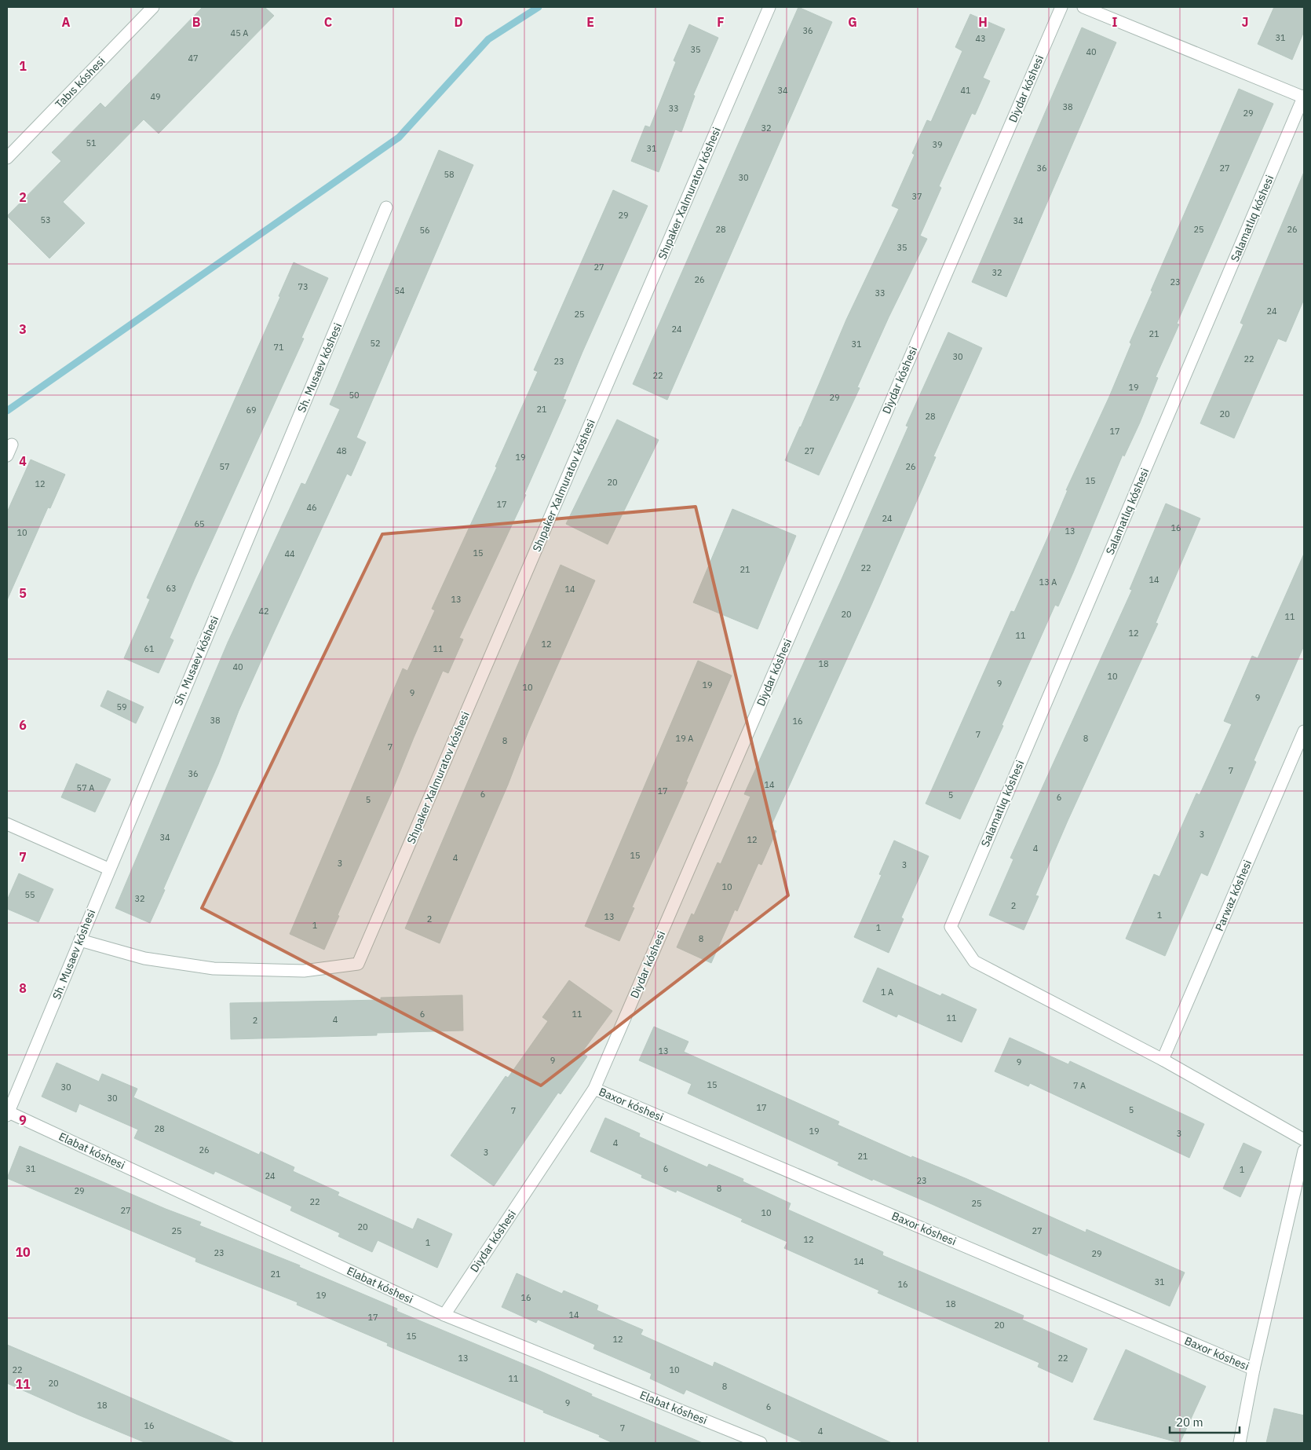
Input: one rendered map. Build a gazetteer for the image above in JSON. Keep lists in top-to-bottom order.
{
  "streets": {
    "street": [
      "Tabıs kóshesi",
      "Diydar kóshesi",
      "Shıpaker Xalmuratov kóshesi",
      "Salamatlıq kóshesi",
      "Sh. Musaev kóshesi",
      "Parwaz kóshesi",
      "Baxor kóshesi",
      "Elabat kóshesi"
    ]
  },
  "crossings": [
    ["Diydar kóshesi", "Baxor kóshesi"],
    ["Diydar kóshesi", "Elabat kóshesi"],
    ["Shıpaker Xalmuratov kóshesi", "Sh. Musaev kóshesi"],
    ["Salamatlıq kóshesi", "Parwaz kóshesi"],
    ["Sh. Musaev kóshesi", "Elabat kóshesi"]
  ],
  "house_numbers": [
    "36",
    "45 А",
    "31",
    "43",
    "35",
    "40",
    "47",
    "34",
    "41",
    "49",
    "38",
    "33",
    "29",
    "32",
    "51",
    "39",
    "31",
    "36",
    "27",
    "58",
    "30",
    "37",
    "29",
    "53",
    "34",
    "28",
    "25",
    "26",
    "56",
    "35",
    "27",
    "32",
    "26",
    "23",
    "73",
    "54",
    "33",
    "24",
    "25",
    "24",
    "21",
    "52",
    "31",
    "71",
    "30",
    "22",
    "23",
    "22",
    "19",
    "50",
    "29",
    "21",
    "69",
    "20",
    "28",
    "17",
    "48",
    "27",
    "19",
    "57",
    "26",
    "15",
    "20",
    "12",
    "17",
    "46",
    "24",
    "65",
    "16",
    "13",
    "10",
    "15",
    "44",
    "22",
    "21",
    "14",
    "13 А",
    "63",
    "14",
    "13",
    "42",
    "20",
    "11",
    "12",
    "11",
    "12",
    "61",
    "11",
    "18",
    "40",
    "10",
    "9",
    "19",
    "10",
    "9",
    "9",
    "59",
    "38",
    "16",
    "7",
    "19 А",
    "8",
    "8",
    "7",
    "7",
    "36",
    "14",
    "57 А",
    "17",
    "6",
    "5",
    "6",
    "5",
    "3",
    "34",
    "12",
    "4",
    "15",
    "4",
    "3",
    "3",
    "10",
    "55",
    "32",
    "2",
    "1",
    "13",
    "2",
    "1",
    "1",
    "8",
    "1 А",
    "6",
    "11",
    "11",
    "4",
    "2",
    "13",
    "9",
    "9",
    "15",
    "7 А",
    "30",
    "30",
    "17",
    "5",
    "7",
    "28",
    "19",
    "3",
    "4",
    "26",
    "3",
    "21",
    "31",
    "6",
    "1",
    "24",
    "23",
    "8",
    "29",
    "22",
    "25",
    "27",
    "10",
    "20",
    "25",
    "27",
    "12",
    "1",
    "23",
    "29",
    "14",
    "21",
    "31",
    "16",
    "19",
    "16",
    "18",
    "14",
    "17",
    "20",
    "15",
    "12",
    "13",
    "22",
    "22",
    "10",
    "11",
    "20",
    "8",
    "9",
    "18",
    "6",
    "16",
    "7",
    "4"
  ],
  "scale_bar": "20 m",
  "grid": {
    "columns": [
      "A",
      "B",
      "C",
      "D",
      "E",
      "F",
      "G",
      "H",
      "I",
      "J"
    ],
    "rows": [
      "1",
      "2",
      "3",
      "4",
      "5",
      "6",
      "7",
      "8",
      "9",
      "10",
      "11"
    ]
  }
}
